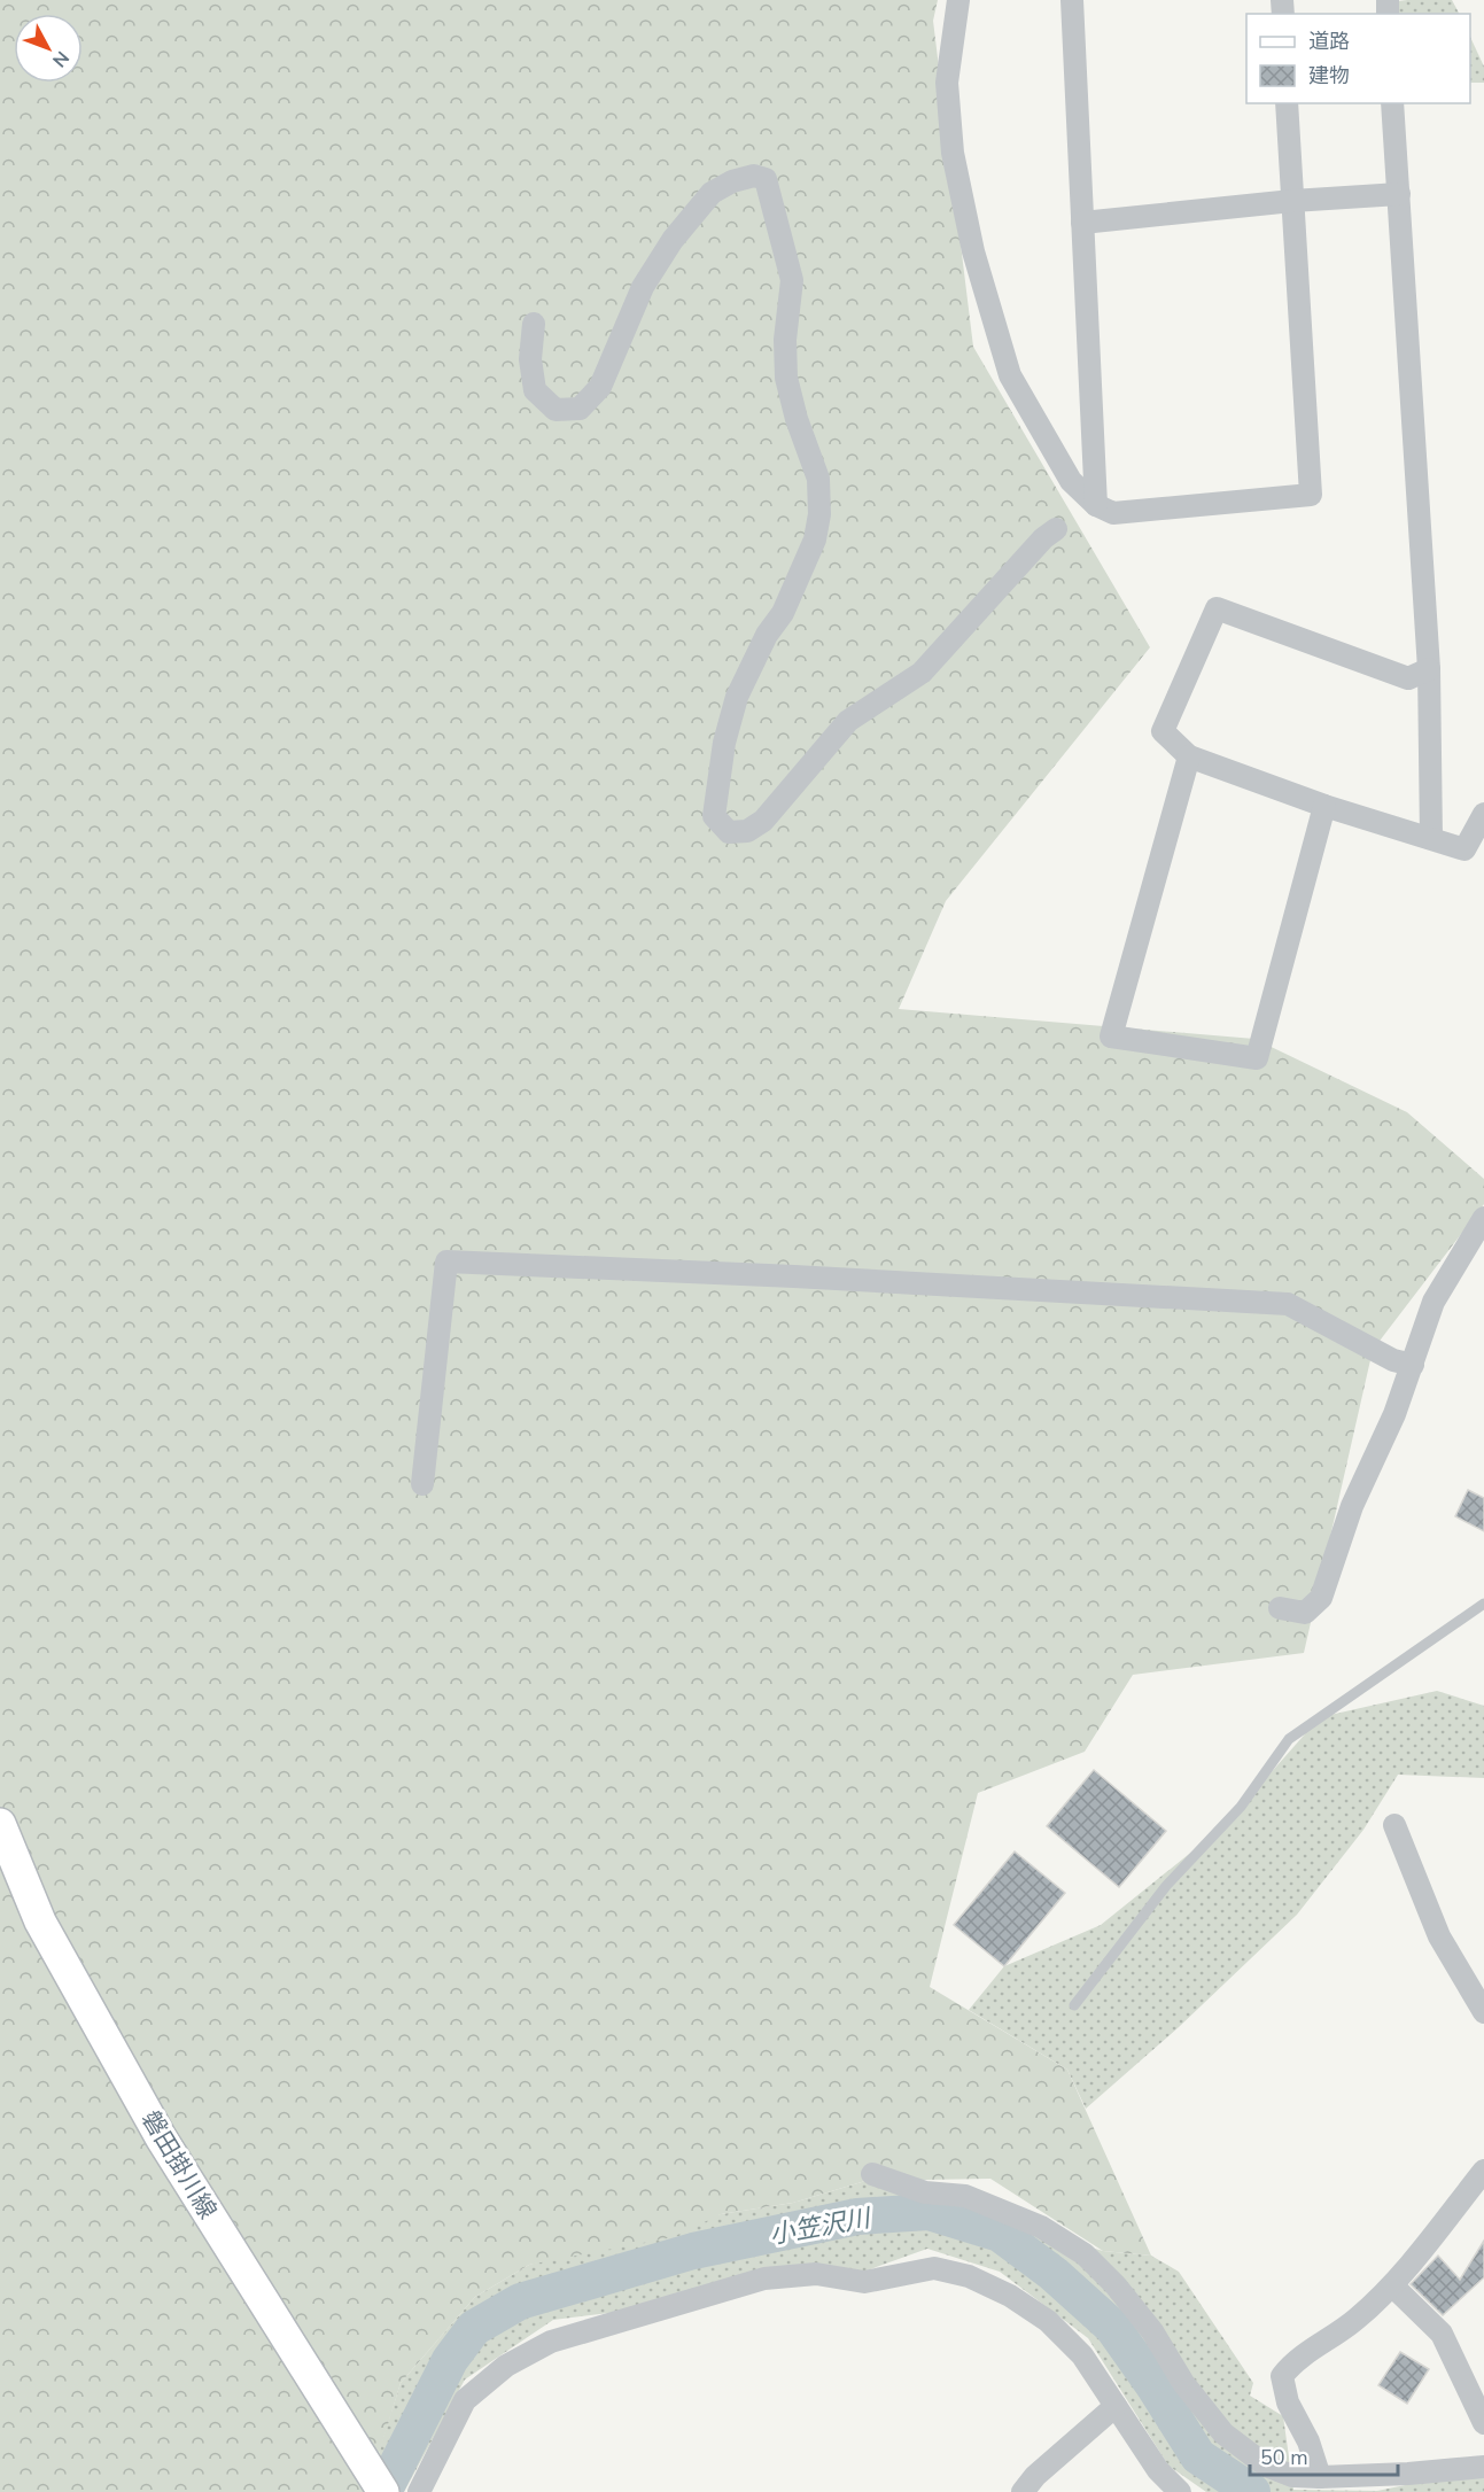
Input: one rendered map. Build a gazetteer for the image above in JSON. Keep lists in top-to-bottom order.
{
  "streets": {
    "main road": ["磐田掛川線"]
  },
  "water": ["小笠沢川"],
  "legend": ["道路", "建物"],
  "scale_bar": "50 m",
  "north": "bottom right"
}
